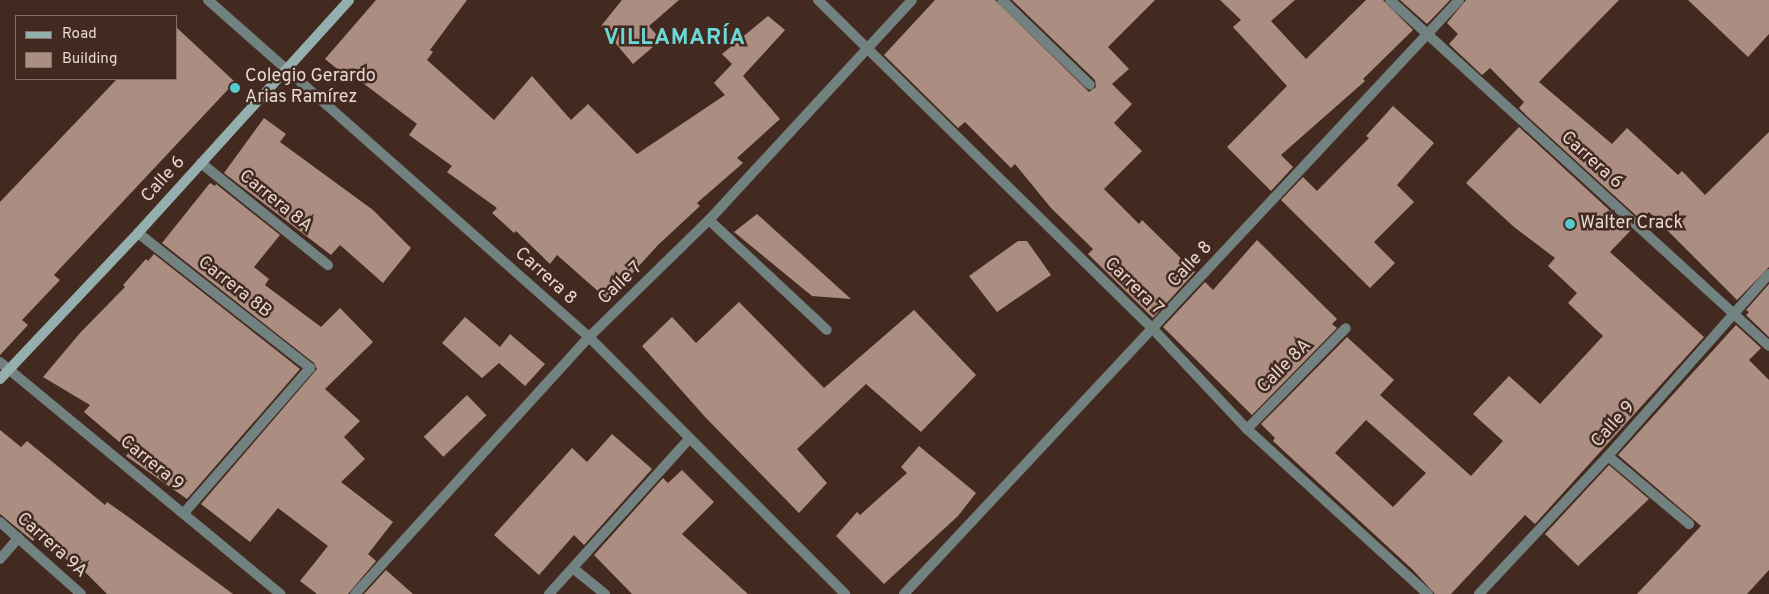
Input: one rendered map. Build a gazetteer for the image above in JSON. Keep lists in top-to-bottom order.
{
  "streets": {
    "main road": ["Calle 6"],
    "street": [
      "Carrera 6",
      "Carrera 8A",
      "Calle 8",
      "Carrera 8",
      "Calle 7",
      "Carrera 7",
      "Carrera 8B",
      "Calle 8A",
      "Calle 9",
      "Carrera 9",
      "Carrera 9A"
    ]
  },
  "crossings": [
    ["Carrera 6", "Calle 8"],
    ["Carrera 6", "Calle 9"],
    ["Calle 6", "Carrera 8A"],
    ["Calle 6", "Carrera 8"],
    ["Calle 6", "Carrera 8B"],
    ["Calle 6", "Carrera 9"],
    ["Calle 8", "Carrera 7"],
    ["Carrera 8", "Calle 7"],
    ["Calle 7", "Carrera 7"],
    ["Carrera 7", "Calle 8A"],
    ["Carrera 8B", "Carrera 9"]
  ],
  "districts": ["VILLAMARÍA"],
  "places": ["Colegio Gerardo Arias Ramírez", "Walter Crack"],
  "legend": ["Road", "Building"]
}
